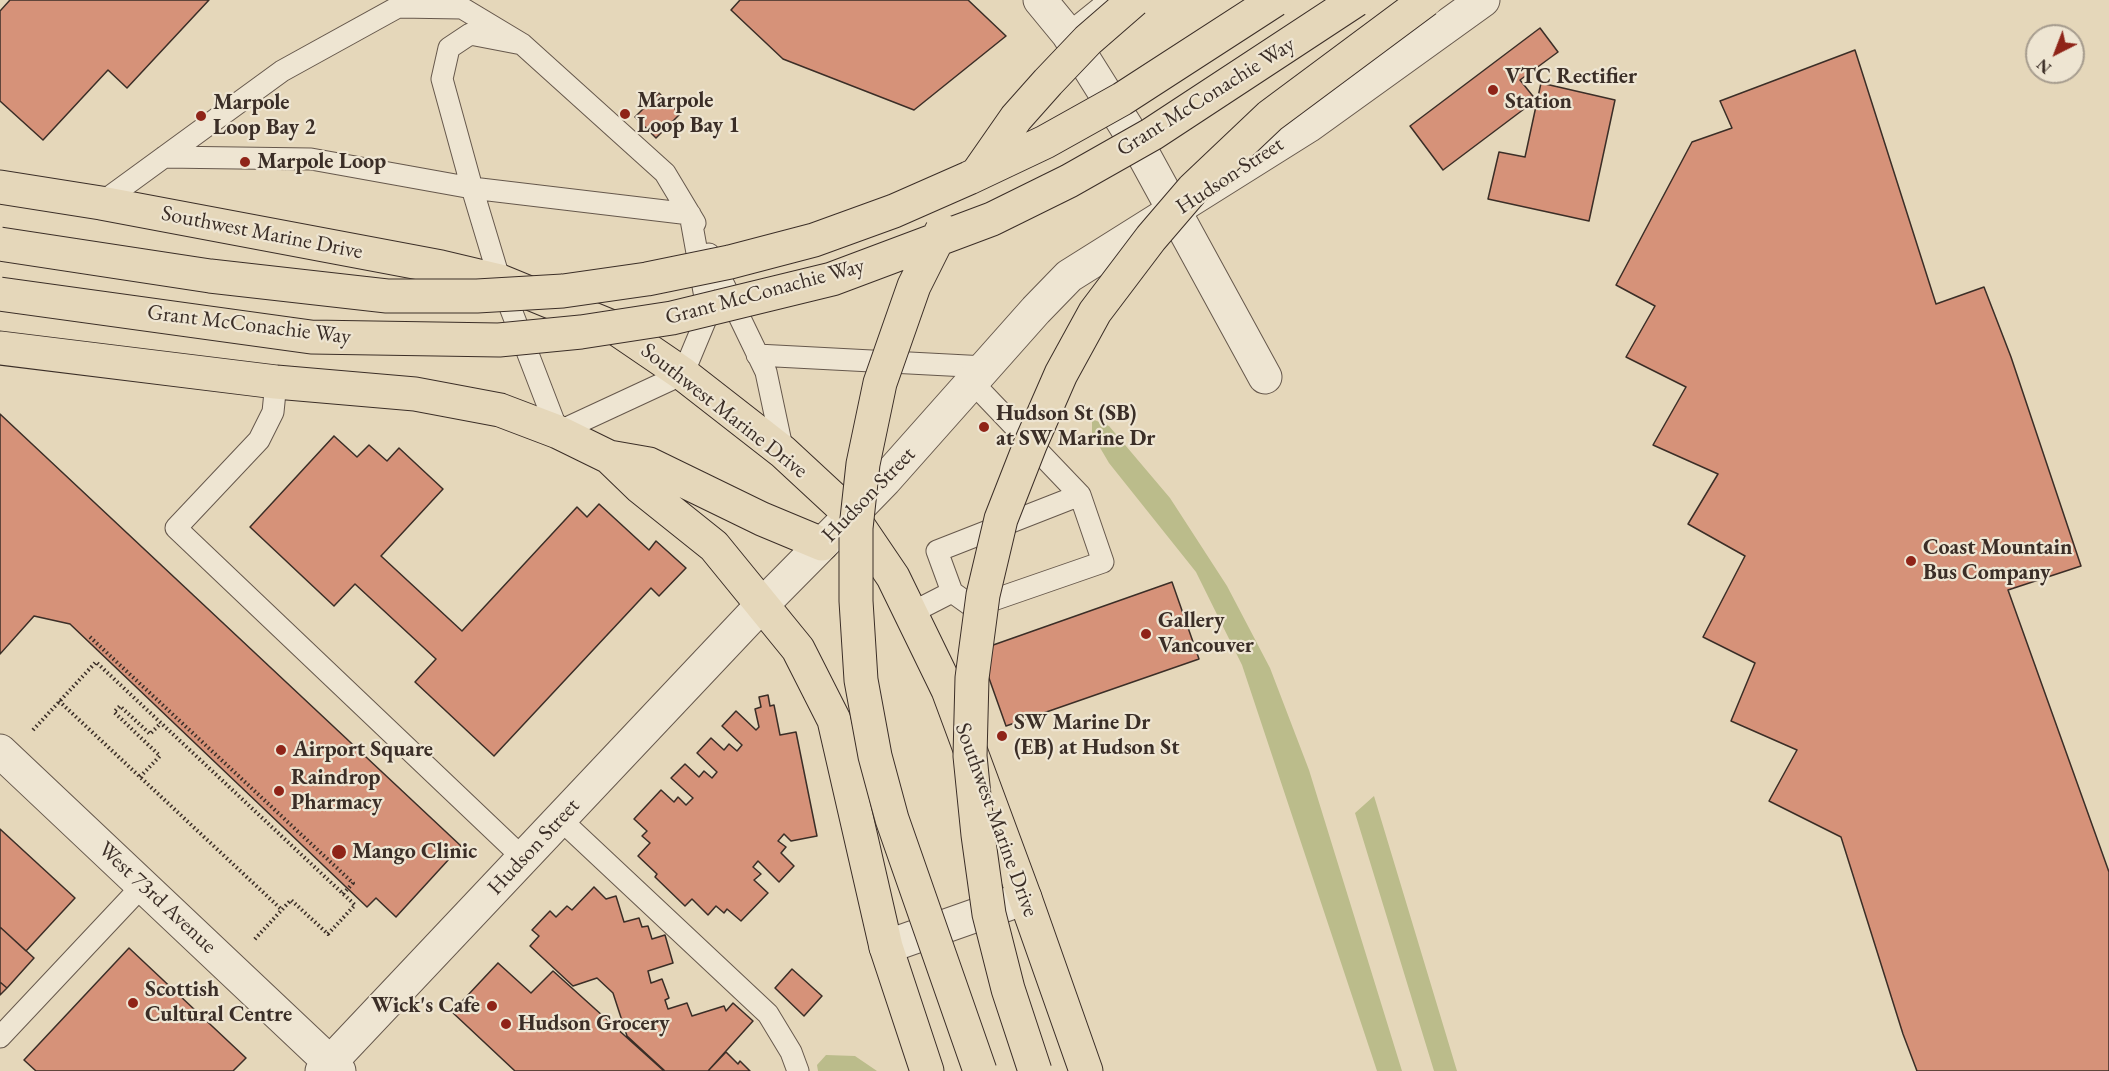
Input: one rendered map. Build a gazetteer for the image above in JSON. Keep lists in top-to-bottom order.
{
  "streets": {
    "main road": ["Grant McConachie Way", "Southwest Marine Drive"],
    "street": ["Hudson Street", "West 73rd Avenue"]
  },
  "crossings": [
    ["Hudson Street", "Southwest Marine Drive"],
    ["Hudson Street", "West 73rd Avenue"]
  ],
  "places": [
    "VTC Rectifier Station",
    "Marpole Loop Bay 1",
    "Marpole Loop Bay 2",
    "Marpole Loop",
    "Hudson St (SB) at SW Marine Dr",
    "Coast Mountain Bus Company",
    "Gallery Vancouver",
    "SW Marine Dr (EB) at Hudson St",
    "Airport Square",
    "Raindrop Pharmacy",
    "Mango Clinic",
    "Scottish Cultural Centre",
    "Wick's Cafe",
    "Hudson Grocery"
  ],
  "north": "bottom left"
}
